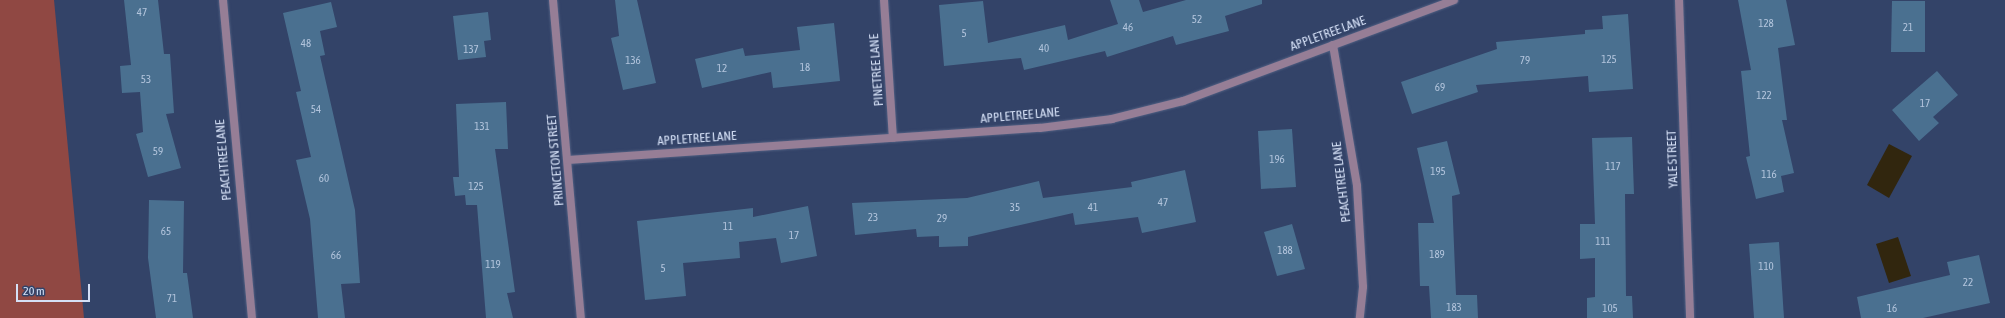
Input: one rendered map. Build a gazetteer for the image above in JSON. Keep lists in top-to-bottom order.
{
  "streets": {
    "street": [
      "APPLETREE LANE",
      "PINETREE LANE",
      "YALE STREET",
      "PEACHTREE LANE",
      "PRINCETON STREET"
    ]
  },
  "crossings": [
    ["APPLETREE LANE", "PINETREE LANE"],
    ["APPLETREE LANE", "PEACHTREE LANE"],
    ["APPLETREE LANE", "PRINCETON STREET"]
  ],
  "house_numbers": [
    "47",
    "52",
    "128",
    "46",
    "21",
    "5",
    "48",
    "40",
    "137",
    "125",
    "136",
    "79",
    "18",
    "12",
    "53",
    "69",
    "122",
    "17",
    "54",
    "131",
    "59",
    "196",
    "117",
    "195",
    "116",
    "60",
    "125",
    "47",
    "35",
    "41",
    "23",
    "29",
    "11",
    "65",
    "17",
    "111",
    "188",
    "189",
    "66",
    "119",
    "110",
    "5",
    "22",
    "71",
    "183",
    "105",
    "16"
  ],
  "scale_bar": "20 m"
}
